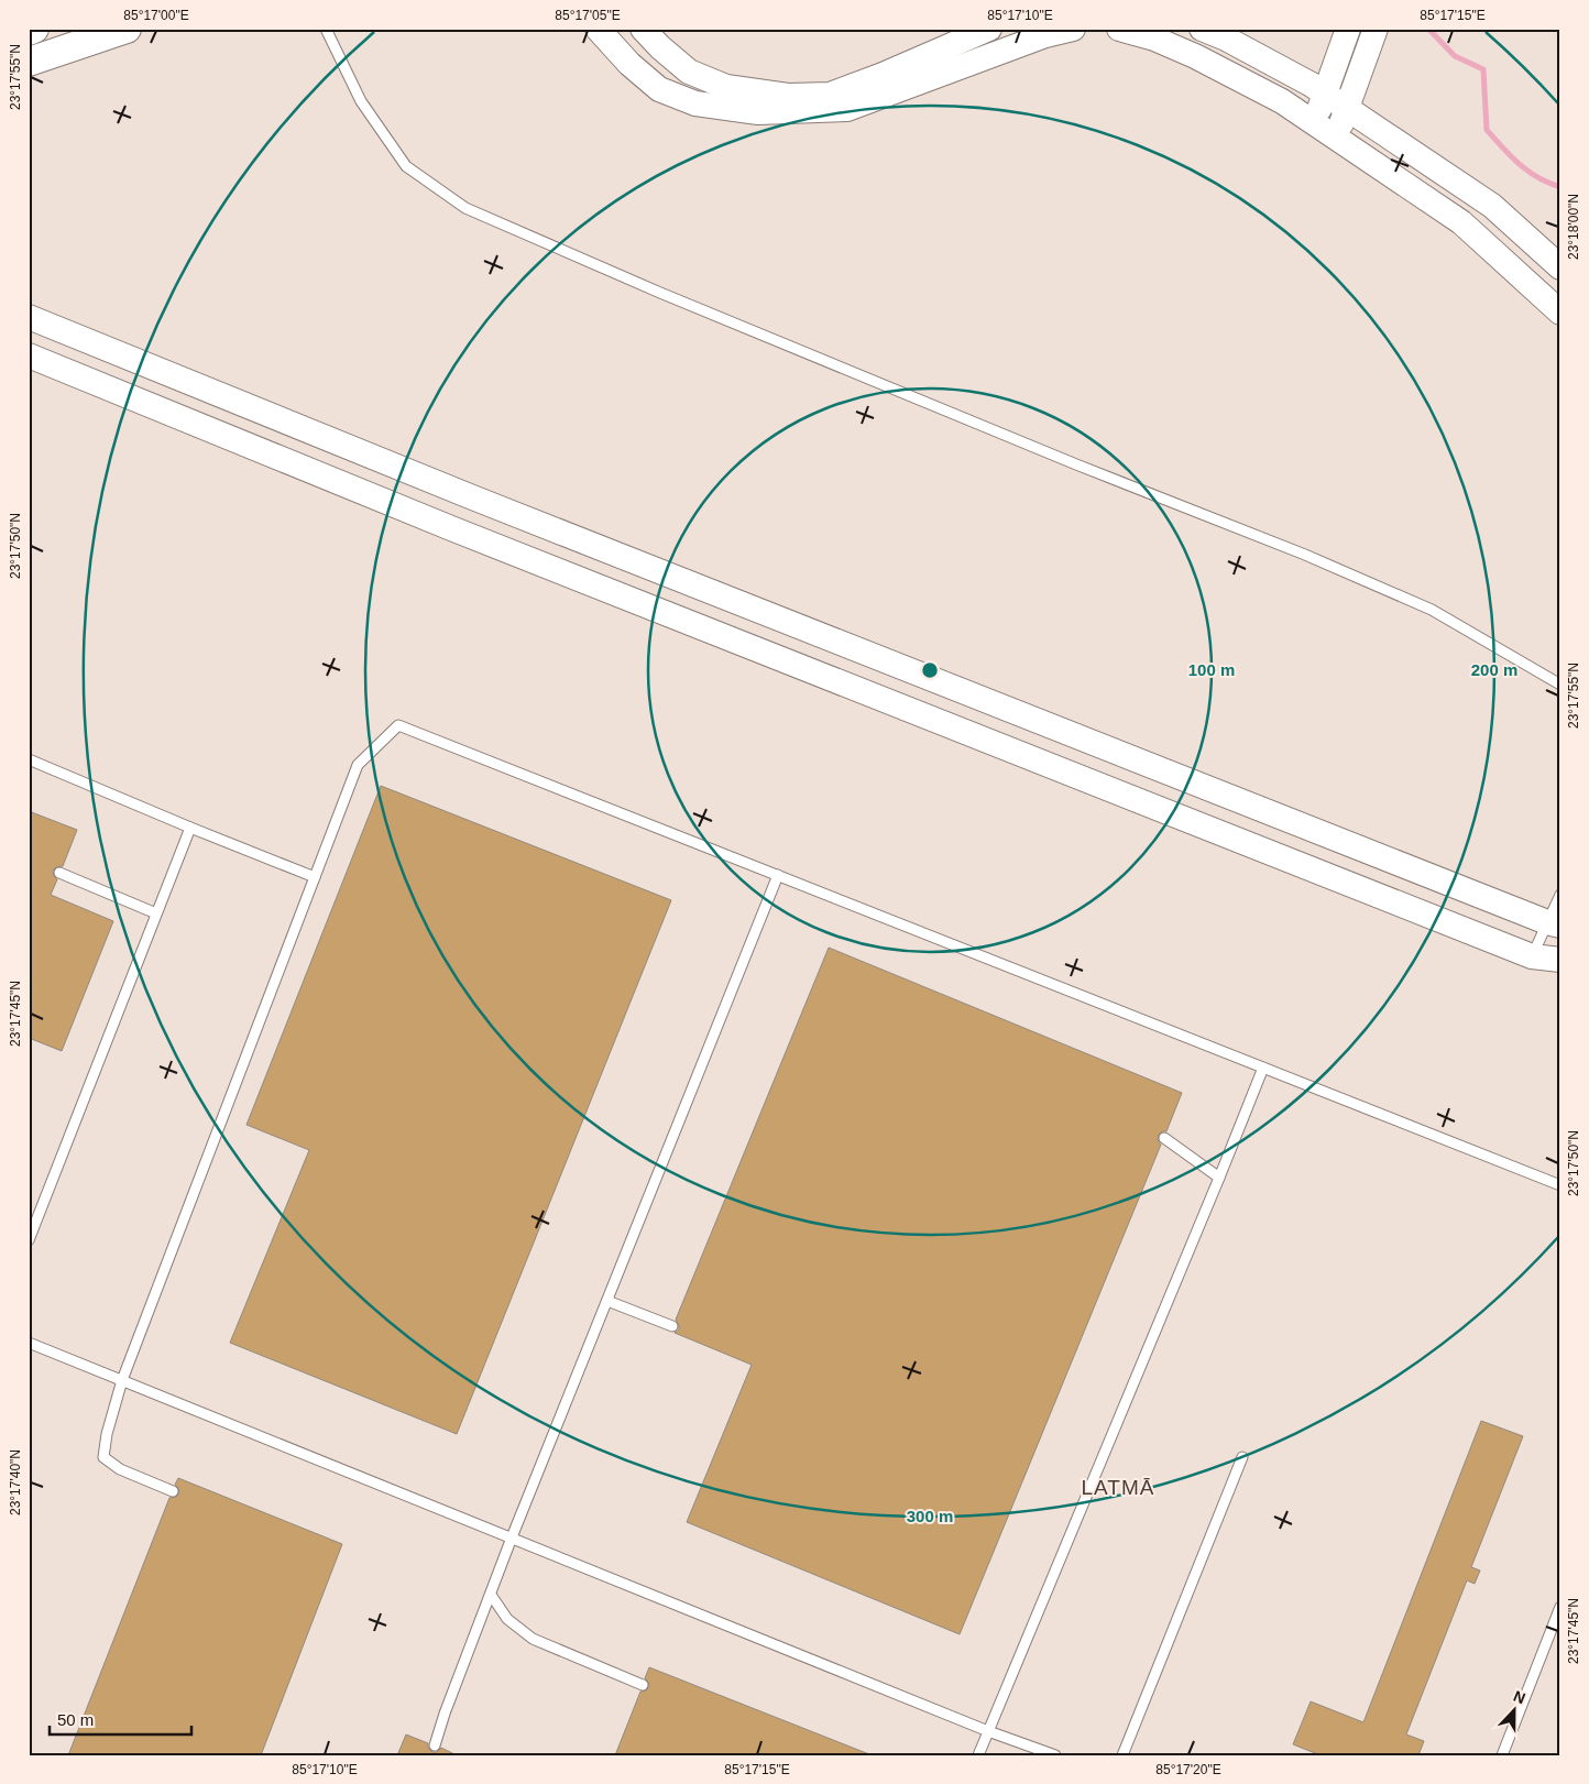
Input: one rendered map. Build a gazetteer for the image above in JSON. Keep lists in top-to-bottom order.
{
  "districts": ["LATMĀ"],
  "scale_bar": "50 m",
  "north": "top",
  "coordinates": [
    "85°17'00\"E",
    "85°17'05\"E",
    "85°17'10\"E",
    "85°17'15\"E",
    "23°17'55\"N",
    "23°18'00\"N",
    "23°17'50\"N",
    "23°17'45\"N",
    "23°17'40\"N",
    "85°17'20\"E"
  ],
  "rings": ["100 m", "200 m", "300 m"]
}
